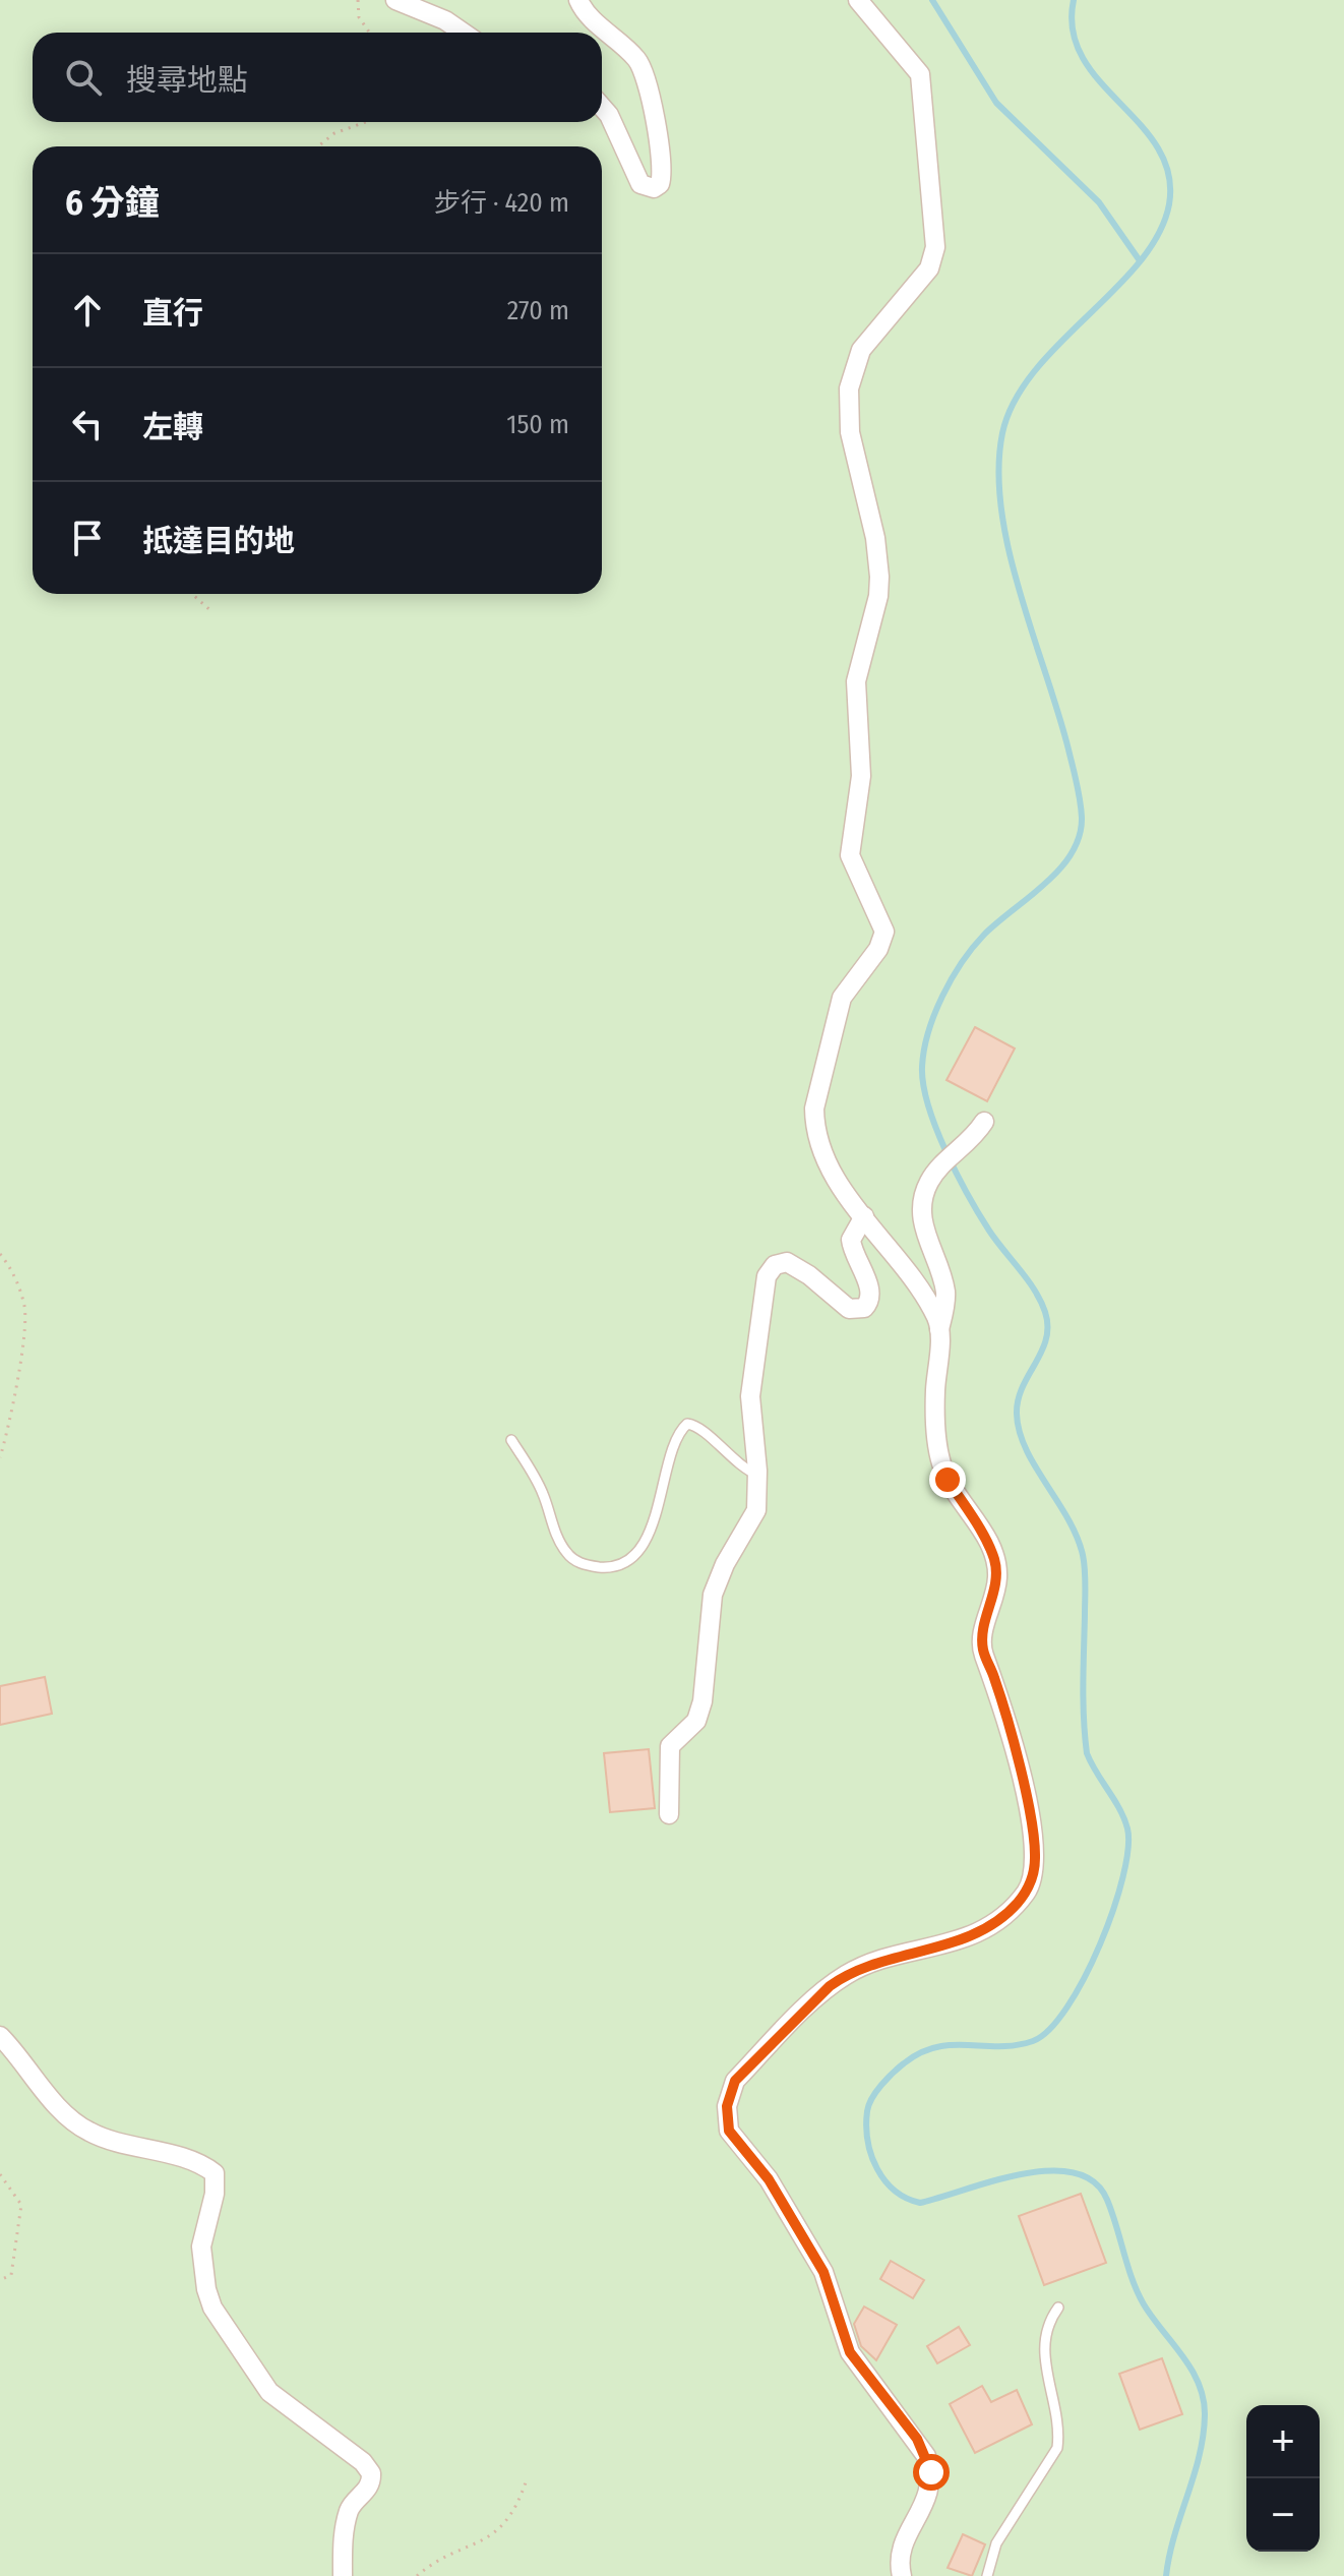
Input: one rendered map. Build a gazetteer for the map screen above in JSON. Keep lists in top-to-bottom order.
{
  "page": {
    "search": "搜尋地點",
    "heading": ["6 分鐘", "步行 · 420 m"],
    "list": [
      ["直行", "270 m"],
      ["左轉", "150 m"],
      "抵達目的地"
    ],
    "map_buttons": ["+", "−"]
  }
}
